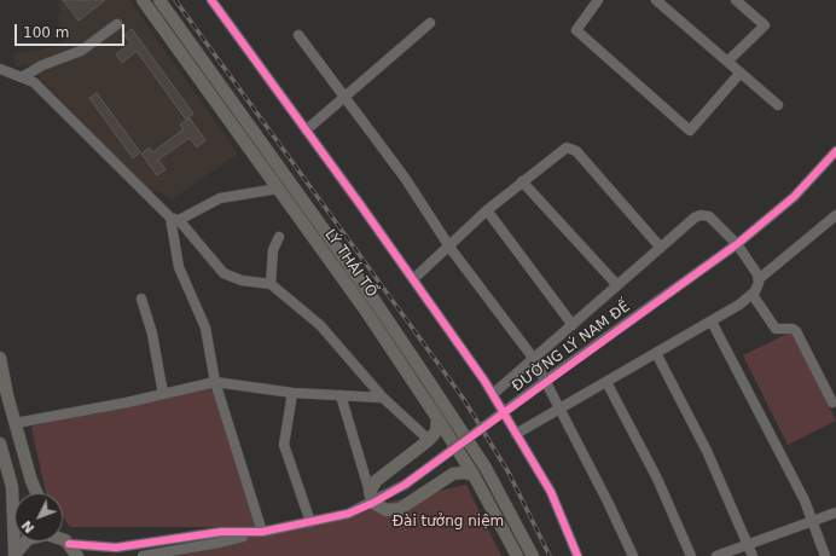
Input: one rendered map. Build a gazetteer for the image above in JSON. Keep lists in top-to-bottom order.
{
  "streets": {
    "main road": ["LÝ THÁI TỔ"],
    "street": ["ĐƯỜNG LÝ NAM ĐẾ"]
  },
  "parks": ["Đài tưởng niệm"],
  "scale_bar": "100 m",
  "north": "bottom left"
}
